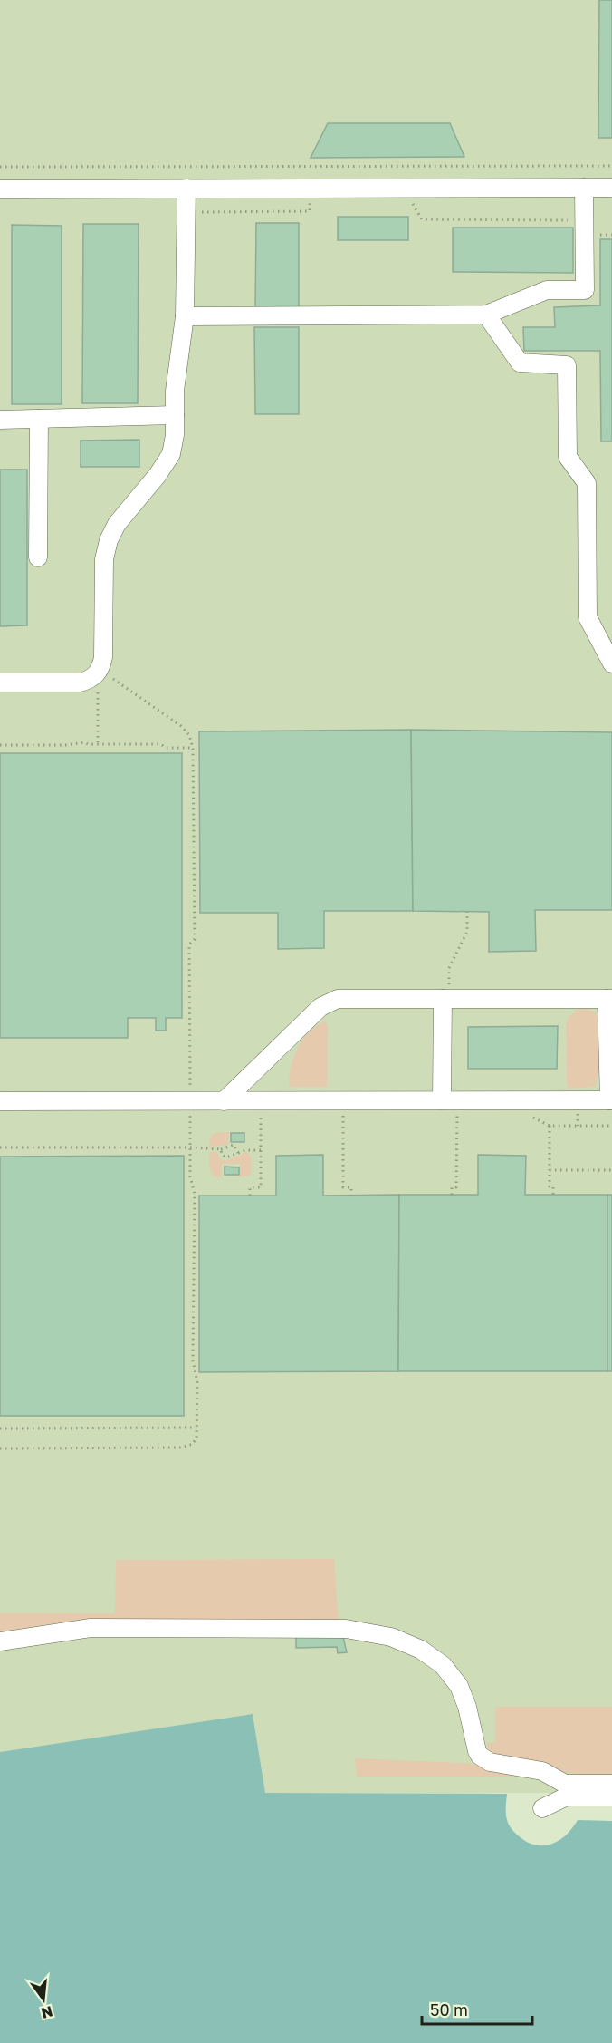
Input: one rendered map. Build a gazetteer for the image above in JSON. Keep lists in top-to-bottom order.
{
  "scale_bar": "50 m",
  "north": "bottom"
}
